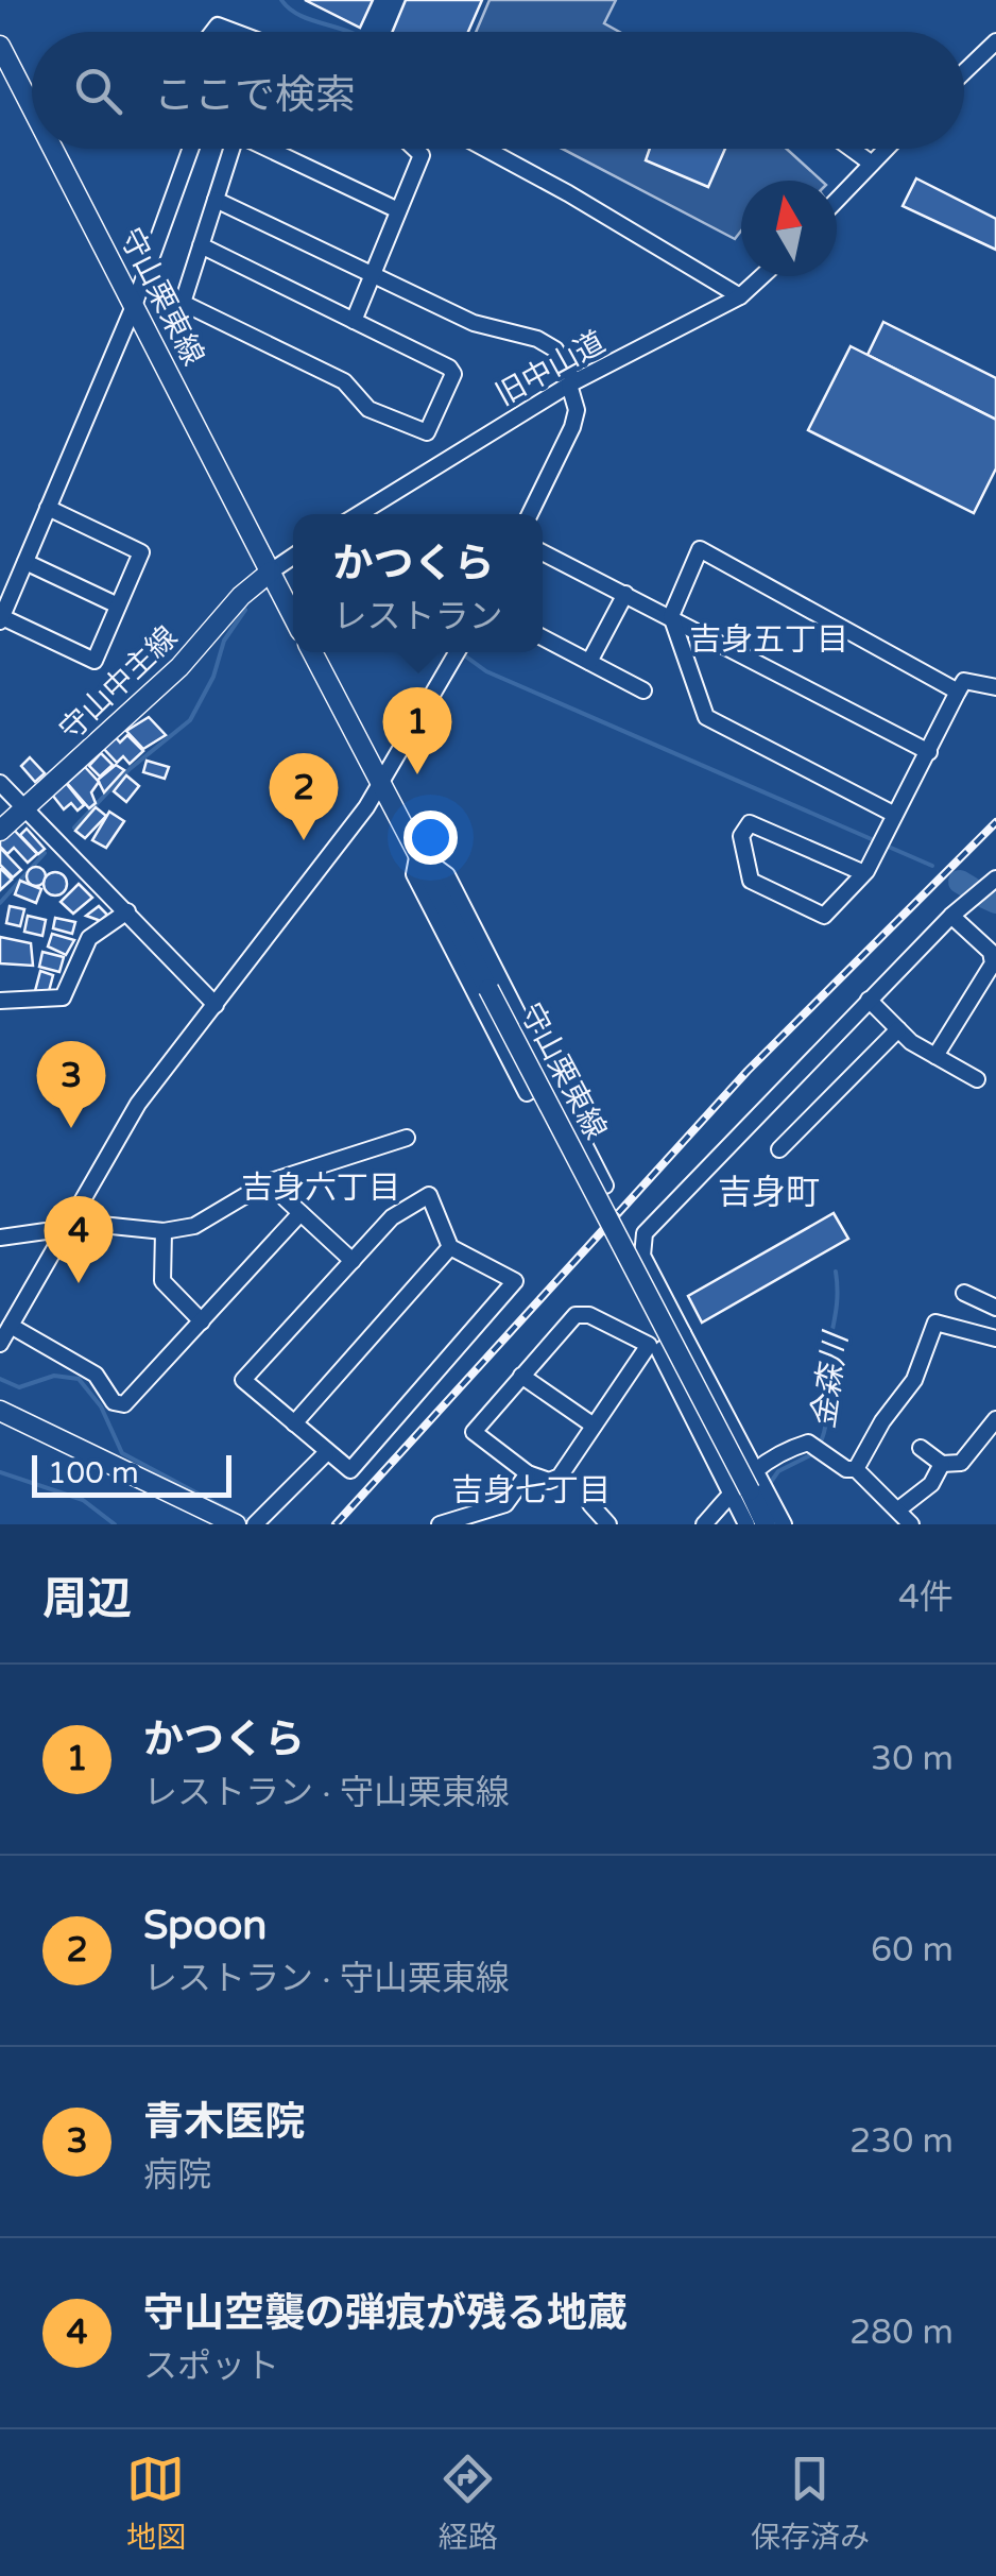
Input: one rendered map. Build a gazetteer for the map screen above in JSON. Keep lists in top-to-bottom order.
{
  "streets": {
    "main road": ["守山栗東線", "守山中主線"],
    "street": ["旧中山道"]
  },
  "crossings": [
    ["守山栗東線", "守山中主線"]
  ],
  "districts": [
    "吉身五丁目",
    "吉身六丁目",
    "吉身町",
    "吉身七丁目"
  ],
  "water": ["金森川"],
  "scale_bar": "100 m",
  "north": "top",
  "page": {
    "search": "ここで検索",
    "popup": ["かつくら", "レストラン"],
    "pins": [
      "1",
      "2",
      "3",
      "4"
    ],
    "scale": "100 m",
    "heading": ["周辺", "4件"],
    "list": [
      {
        "mark": "1",
        "name": "かつくら",
        "note": "レストラン · 守山栗東線",
        "value": "30 m"
      },
      {
        "mark": "2",
        "name": "Spoon",
        "note": "レストラン · 守山栗東線",
        "value": "60 m"
      },
      {
        "mark": "3",
        "name": "青木医院",
        "note": "病院",
        "value": "230 m"
      },
      {
        "mark": "4",
        "name": "守山空襲の弾痕が残る地蔵",
        "note": "スポット",
        "value": "280 m"
      }
    ],
    "nav": ["地図", "経路", "保存済み"]
  }
}
